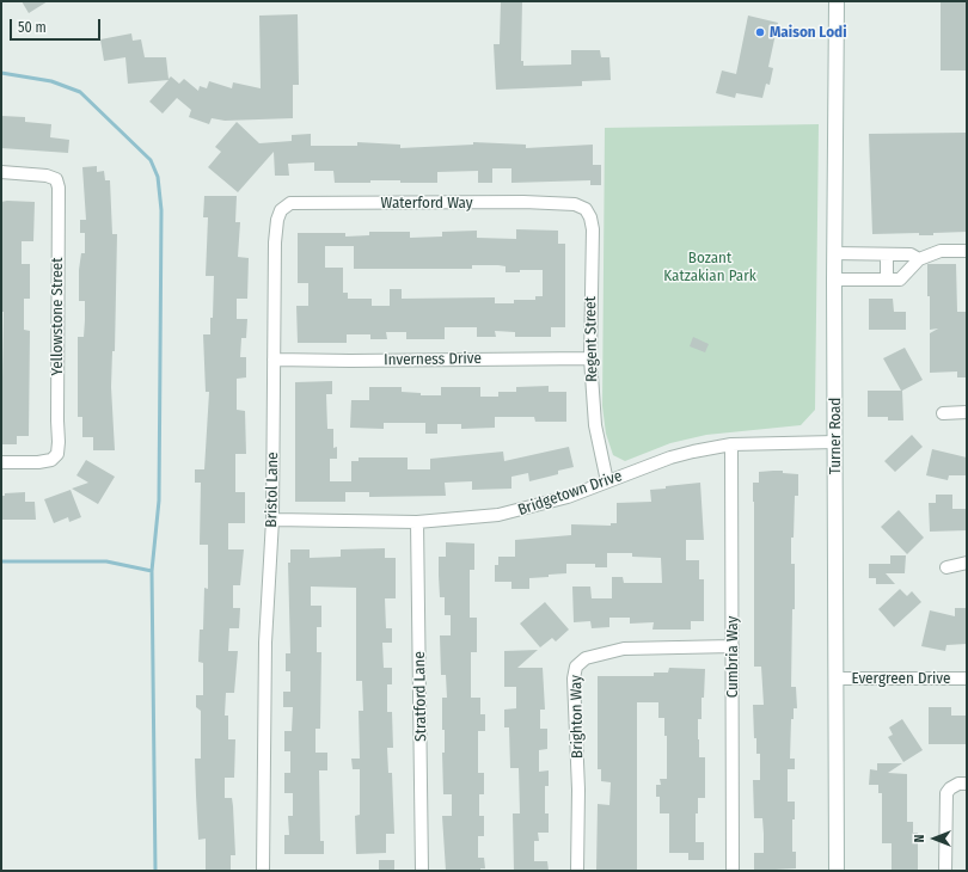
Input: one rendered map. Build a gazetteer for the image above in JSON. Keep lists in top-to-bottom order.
{
  "streets": {
    "main road": ["Turner Road"],
    "street": [
      "Waterford Way",
      "Yellowstone Street",
      "Regent Street",
      "Inverness Drive",
      "Bristol Lane",
      "Bridgetown Drive",
      "Cumbria Way",
      "Evergreen Drive",
      "Stratford Lane",
      "Brighton Way"
    ]
  },
  "crossings": [
    ["Waterford Way", "Regent Street"],
    ["Waterford Way", "Bristol Lane"],
    ["Regent Street", "Inverness Drive"],
    ["Regent Street", "Bridgetown Drive"],
    ["Inverness Drive", "Bristol Lane"],
    ["Turner Road", "Bridgetown Drive"],
    ["Turner Road", "Evergreen Drive"],
    ["Bristol Lane", "Bridgetown Drive"],
    ["Bridgetown Drive", "Cumbria Way"],
    ["Bridgetown Drive", "Stratford Lane"],
    ["Cumbria Way", "Brighton Way"]
  ],
  "parks": ["Bozant Katzakian Park"],
  "places": ["Maison Lodi"],
  "scale_bar": "50 m",
  "north": "left"
}
